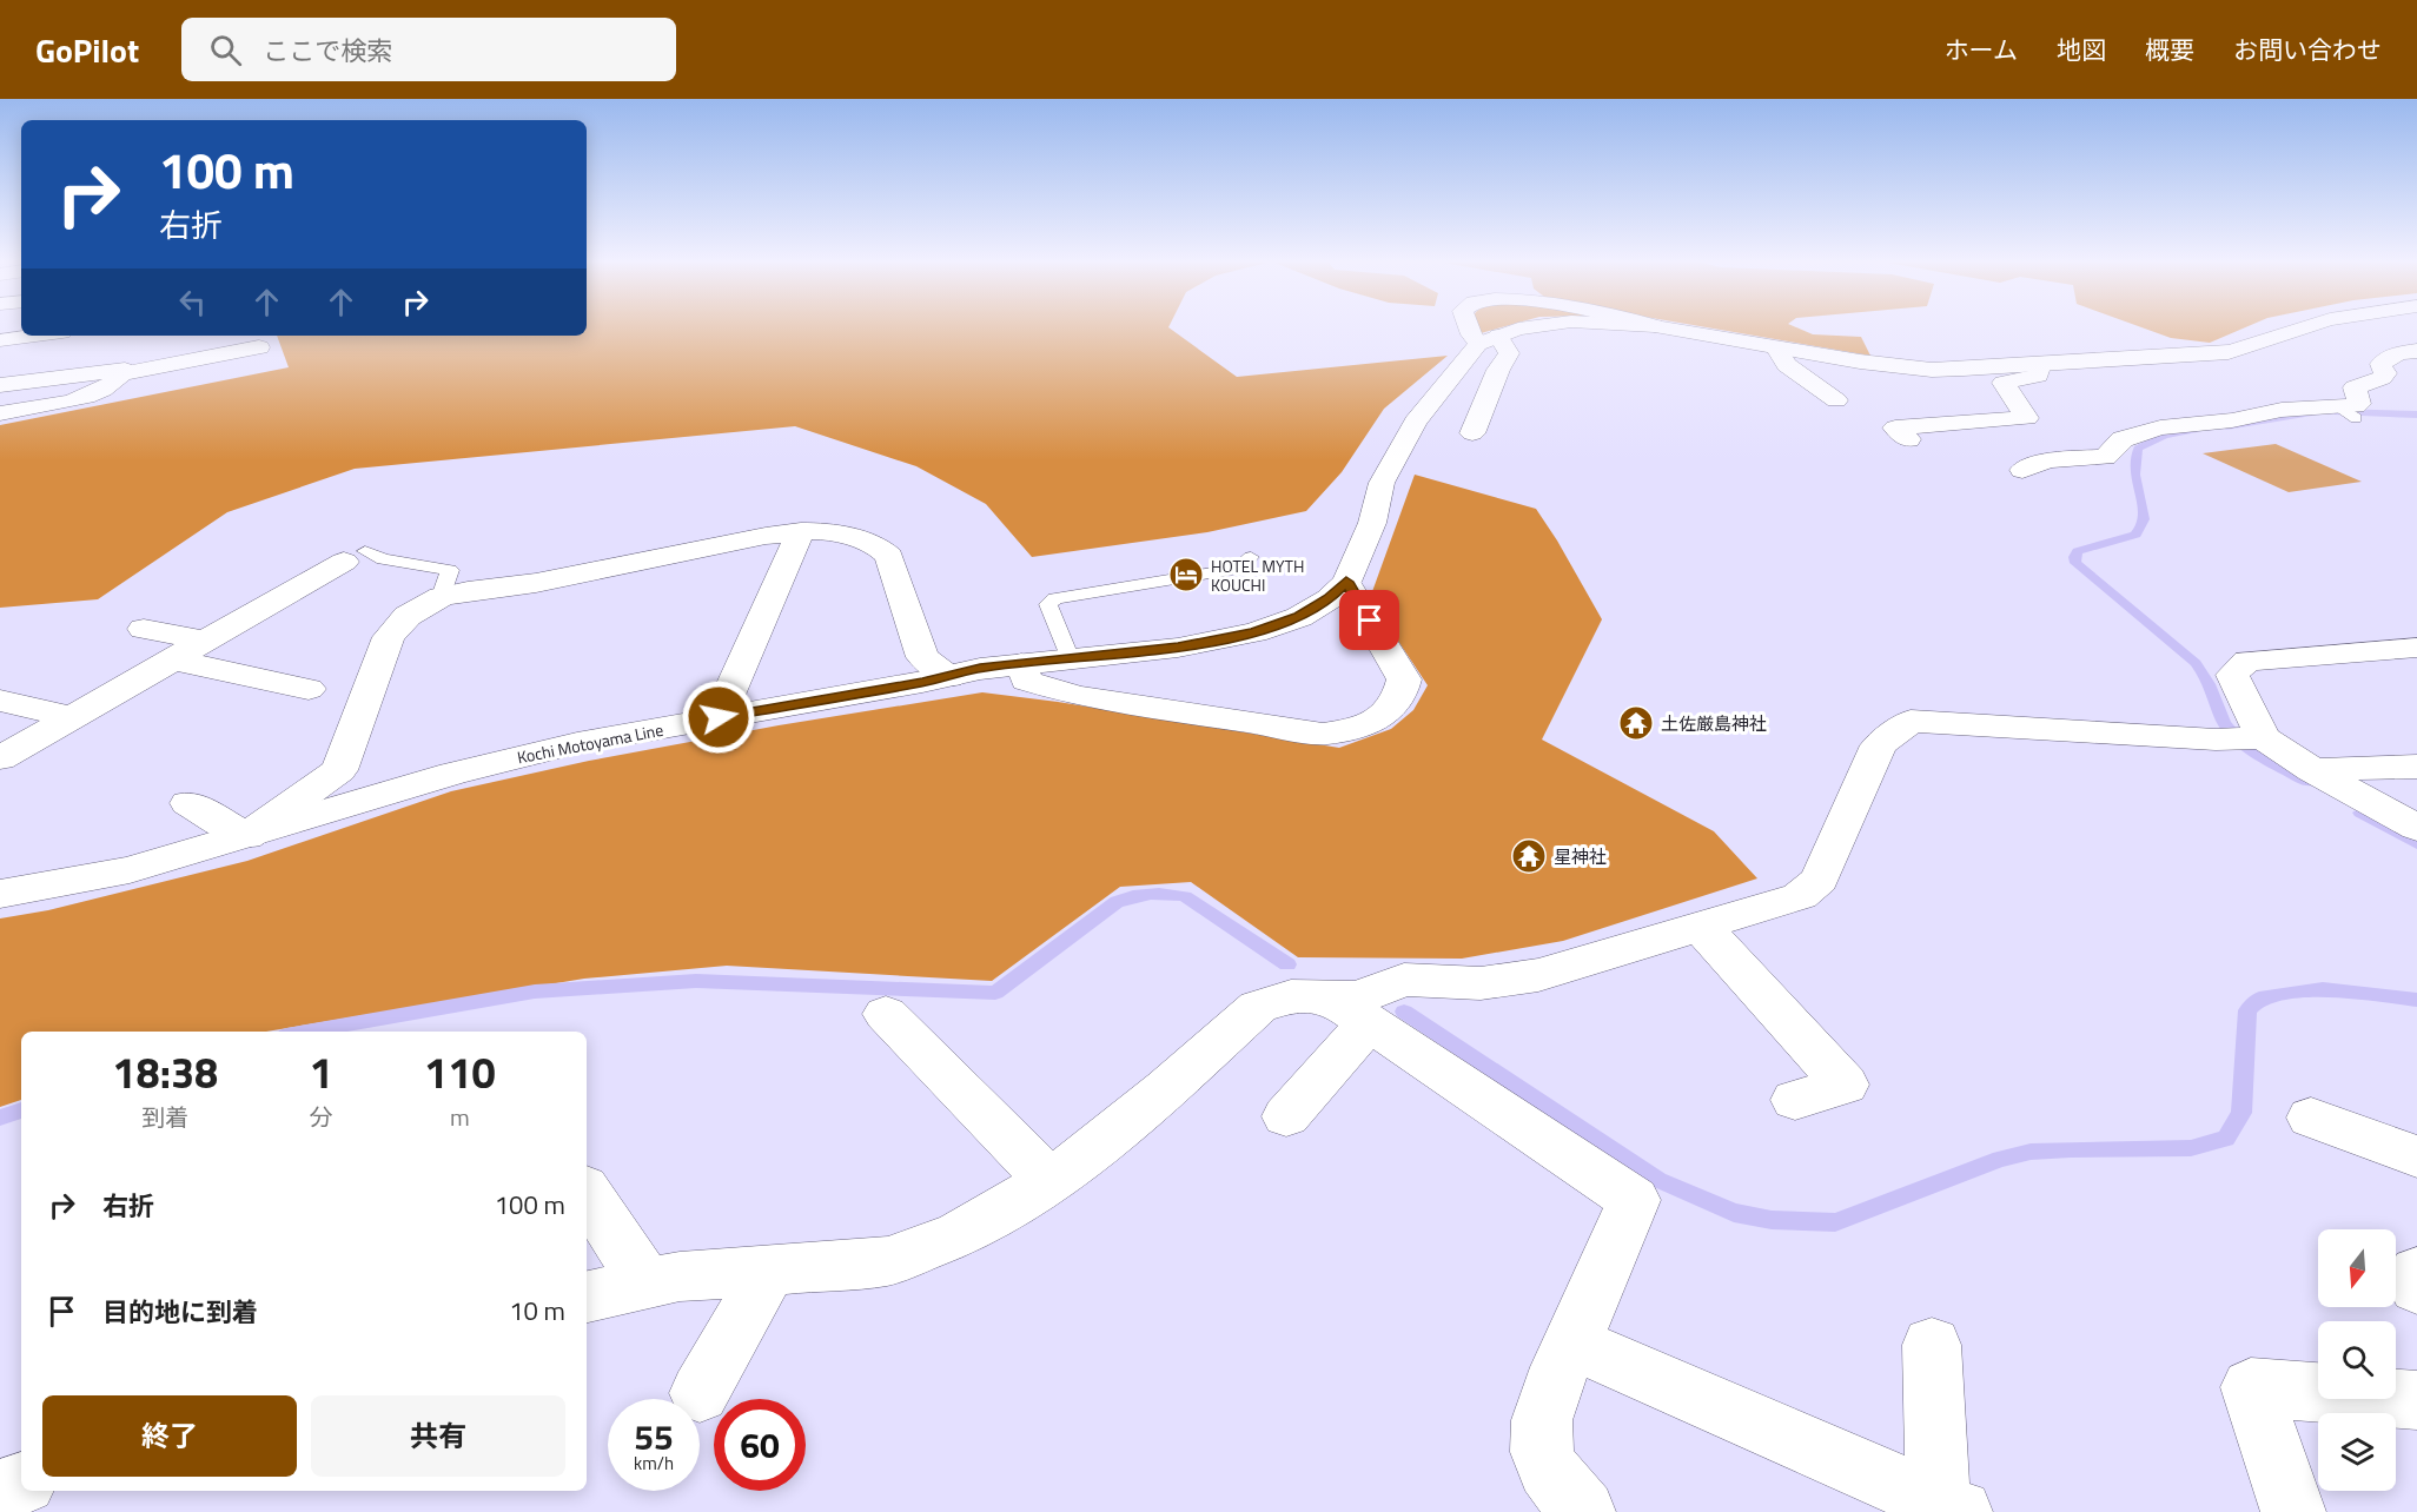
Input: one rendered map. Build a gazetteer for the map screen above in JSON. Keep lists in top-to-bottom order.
{
  "streets": {
    "street": ["Kochi Motoyama Line"]
  },
  "places": {
    "hotel": ["HOTEL MYTH KOUCHI"],
    "temple": ["土佐厳島神社", "星神社"]
  },
  "north": "bottom",
  "page": {
    "header": "GoPilot",
    "search": "ここで検索",
    "nav": [
      "ホーム",
      "地図",
      "概要",
      "お問い合わせ"
    ],
    "turn": ["100 m", "右折"],
    "eta": [
      "18:38",
      "到着",
      "1",
      "分",
      "110",
      "m"
    ],
    "list": [
      {
        "name": "右折",
        "value": "100 m"
      },
      {
        "name": "目的地に到着",
        "value": "10 m"
      }
    ],
    "buttons": ["終了", "共有"],
    "speed": "55 km/h",
    "limit": "60"
  }
}
